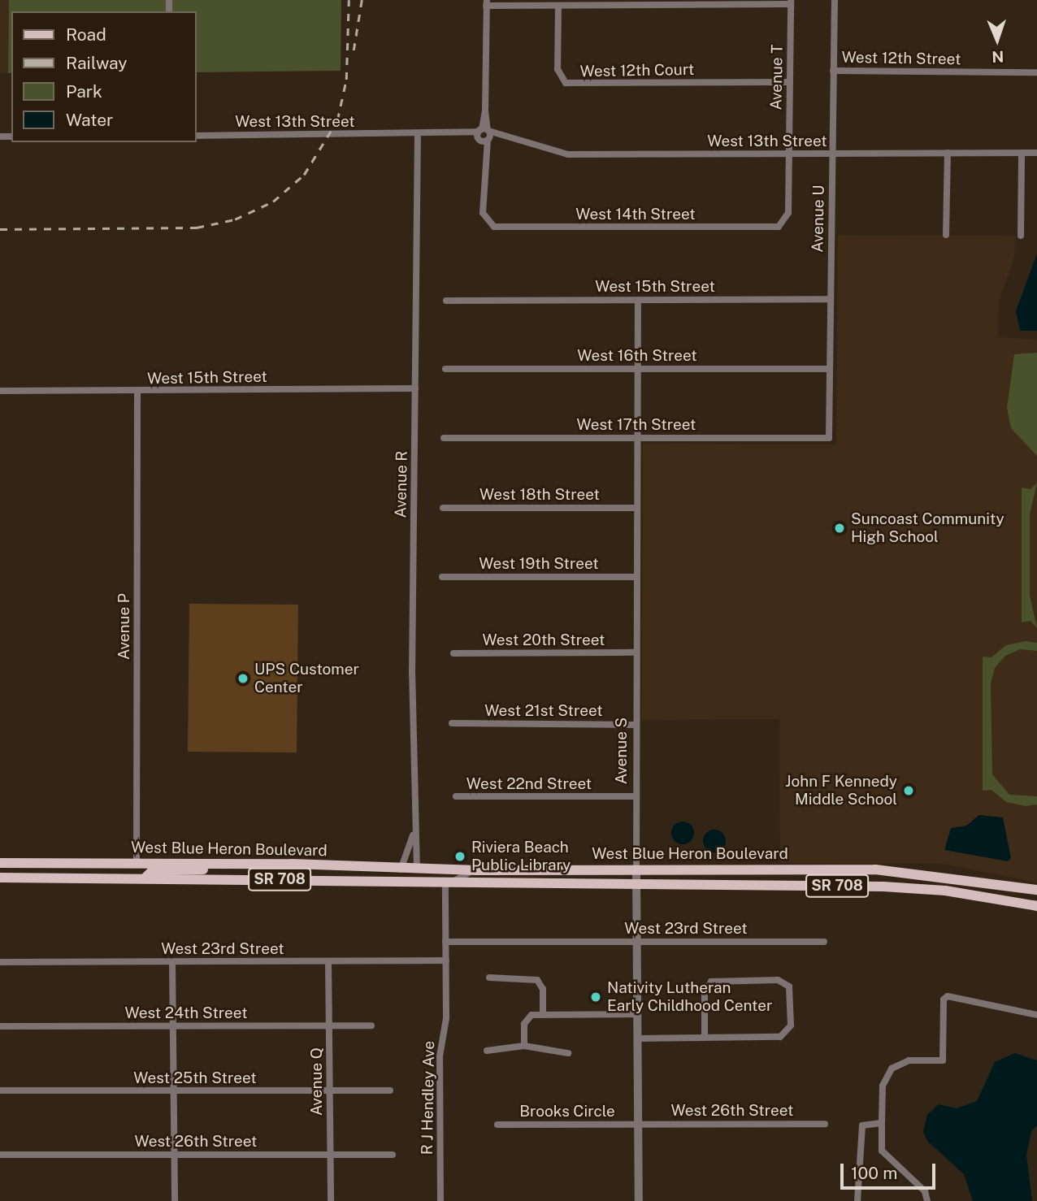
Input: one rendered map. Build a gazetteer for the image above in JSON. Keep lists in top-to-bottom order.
{
  "streets": {
    "main road": ["West Blue Heron Boulevard", "SR 708"],
    "street": [
      "West 12th Street",
      "West 12th Court",
      "Avenue T",
      "West 13th Street",
      "West 14th Street",
      "Avenue U",
      "West 15th Street",
      "West 16th Street",
      "West 17th Street",
      "Avenue R",
      "West 18th Street",
      "West 19th Street",
      "Avenue P",
      "West 20th Street",
      "West 21st Street",
      "Avenue S",
      "West 22nd Street",
      "West 23rd Street",
      "West 24th Street",
      "West 25th Street",
      "Avenue Q",
      "R J Hendley Ave",
      "West 26th Street",
      "Brooks Circle"
    ]
  },
  "crossings": [
    ["West 12th Street", "Avenue U"],
    ["West 12th Court", "Avenue T"],
    ["Avenue T", "West 13th Street"],
    ["Avenue T", "West 14th Street"],
    ["West 13th Street", "West 14th Street"],
    ["West 13th Street", "Avenue U"],
    ["West 13th Street", "Avenue R"],
    ["Avenue U", "West 15th Street"],
    ["Avenue U", "West 16th Street"],
    ["Avenue U", "West 17th Street"],
    ["West 15th Street", "Avenue R"],
    ["West 15th Street", "Avenue P"],
    ["West 15th Street", "Avenue S"],
    ["West 16th Street", "Avenue S"],
    ["West 17th Street", "Avenue S"],
    ["Avenue R", "West Blue Heron Boulevard"],
    ["West 18th Street", "Avenue S"],
    ["West 19th Street", "Avenue S"],
    ["Avenue P", "West Blue Heron Boulevard"],
    ["West 20th Street", "Avenue S"],
    ["West 21st Street", "Avenue S"],
    ["Avenue S", "West 22nd Street"],
    ["Avenue S", "West Blue Heron Boulevard"],
    ["Avenue S", "West 23rd Street"],
    ["Avenue S", "West 26th Street"],
    ["Avenue S", "Brooks Circle"],
    ["West 23rd Street", "Avenue Q"],
    ["West 23rd Street", "R J Hendley Ave"],
    ["West 24th Street", "Avenue Q"],
    ["West 25th Street", "Avenue Q"],
    ["Avenue Q", "West 26th Street"],
    ["West 26th Street", "Brooks Circle"]
  ],
  "places": [
    "Suncoast Community High School",
    "UPS Customer Center",
    "John F Kennedy Middle School",
    "Riviera Beach Public Library",
    "Nativity Lutheran Early Childhood Center"
  ],
  "legend": [
    "Road",
    "Railway",
    "Park",
    "Water"
  ],
  "scale_bar": "100 m",
  "north": "bottom"
}
